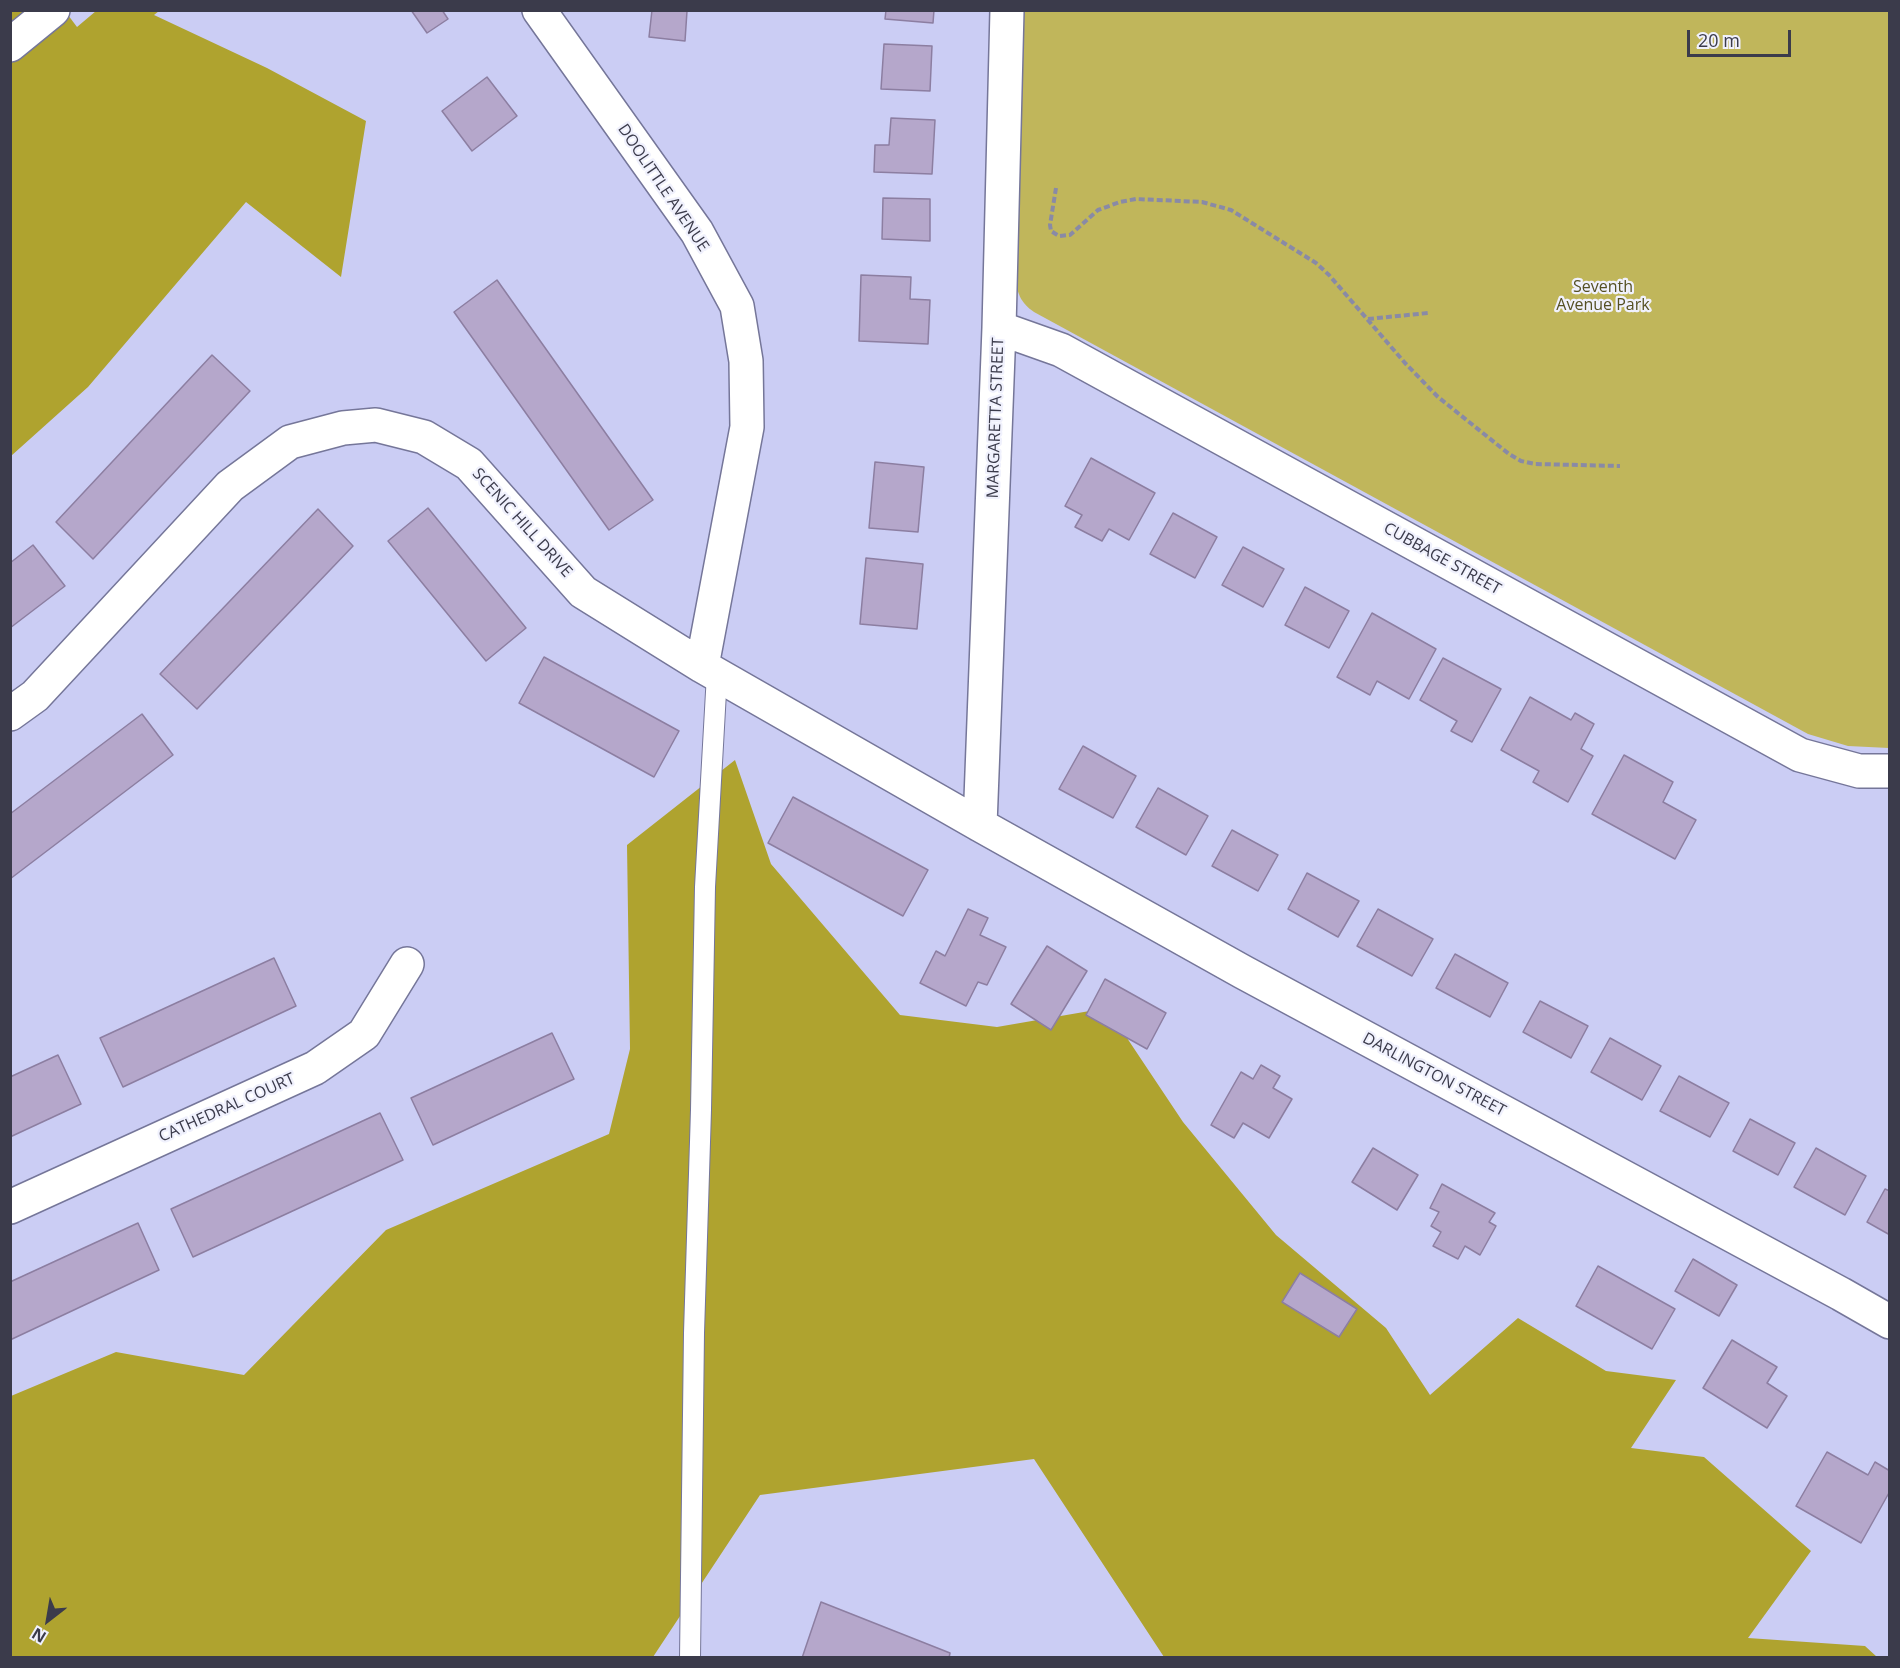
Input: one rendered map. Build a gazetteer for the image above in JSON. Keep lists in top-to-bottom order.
{
  "streets": {
    "street": [
      "DOOLITTLE AVENUE",
      "MARGARETTA STREET",
      "SCENIC HILL DRIVE",
      "CUBBAGE STREET",
      "DARLINGTON STREET",
      "CATHEDRAL COURT"
    ]
  },
  "crossings": [
    ["DOOLITTLE AVENUE", "SCENIC HILL DRIVE"],
    ["MARGARETTA STREET", "SCENIC HILL DRIVE"],
    ["MARGARETTA STREET", "CUBBAGE STREET"],
    ["MARGARETTA STREET", "DARLINGTON STREET"],
    ["SCENIC HILL DRIVE", "DARLINGTON STREET"]
  ],
  "parks": ["Seventh Avenue Park"],
  "scale_bar": "20 m",
  "north": "bottom left"
}
